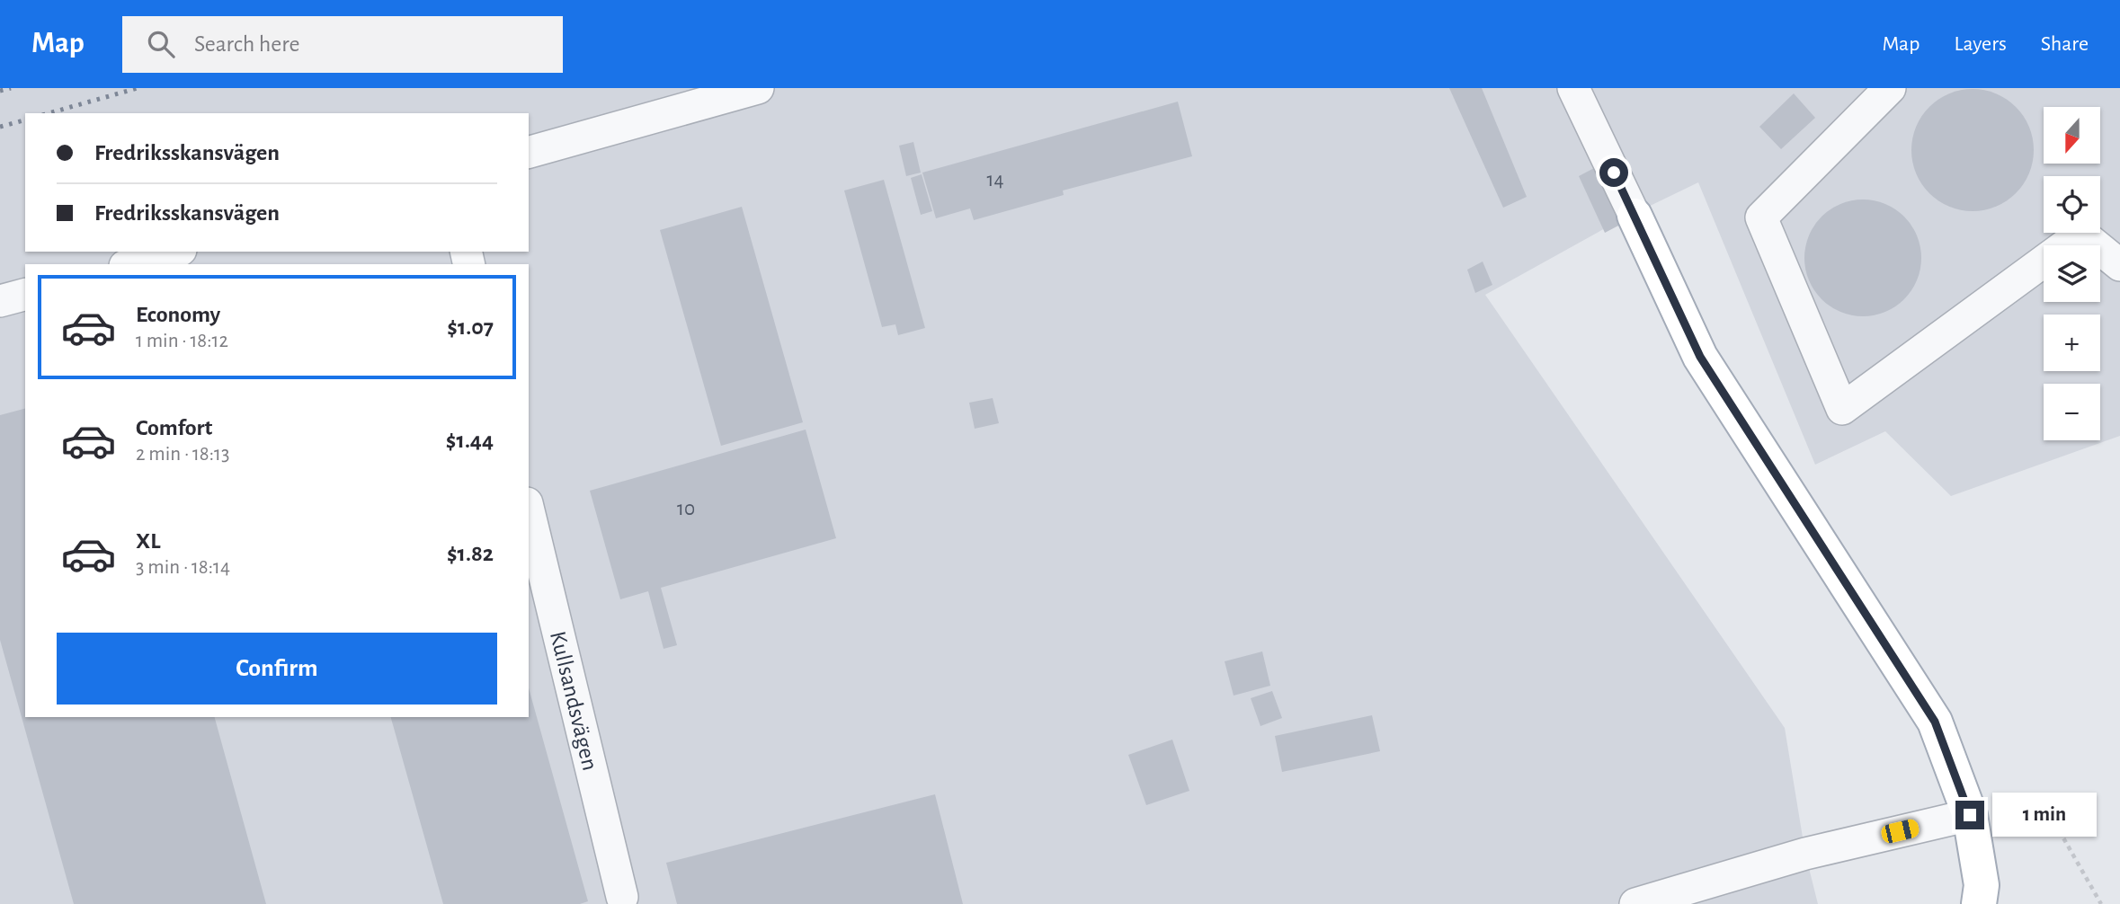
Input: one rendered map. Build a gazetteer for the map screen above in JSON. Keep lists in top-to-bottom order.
{
  "streets": {
    "street": ["Kullsandsvägen"]
  },
  "house_numbers": ["14", "10"],
  "north": "bottom",
  "page": {
    "header": "Map",
    "search": "Search here",
    "nav": ["Map", "Layers", "Share"],
    "map_buttons": ["+", "−"],
    "banner": ["Fredriksskansvägen", "Fredriksskansvägen"],
    "list": [
      {
        "name": "Economy",
        "note": "1 min · 18:12",
        "value": "$1.07"
      },
      {
        "name": "Comfort",
        "note": "2 min · 18:13",
        "value": "$1.44"
      },
      {
        "name": "XL",
        "note": "3 min · 18:14",
        "value": "$1.82"
      }
    ],
    "buttons": "Confirm",
    "bubble": "1 min"
  }
}
